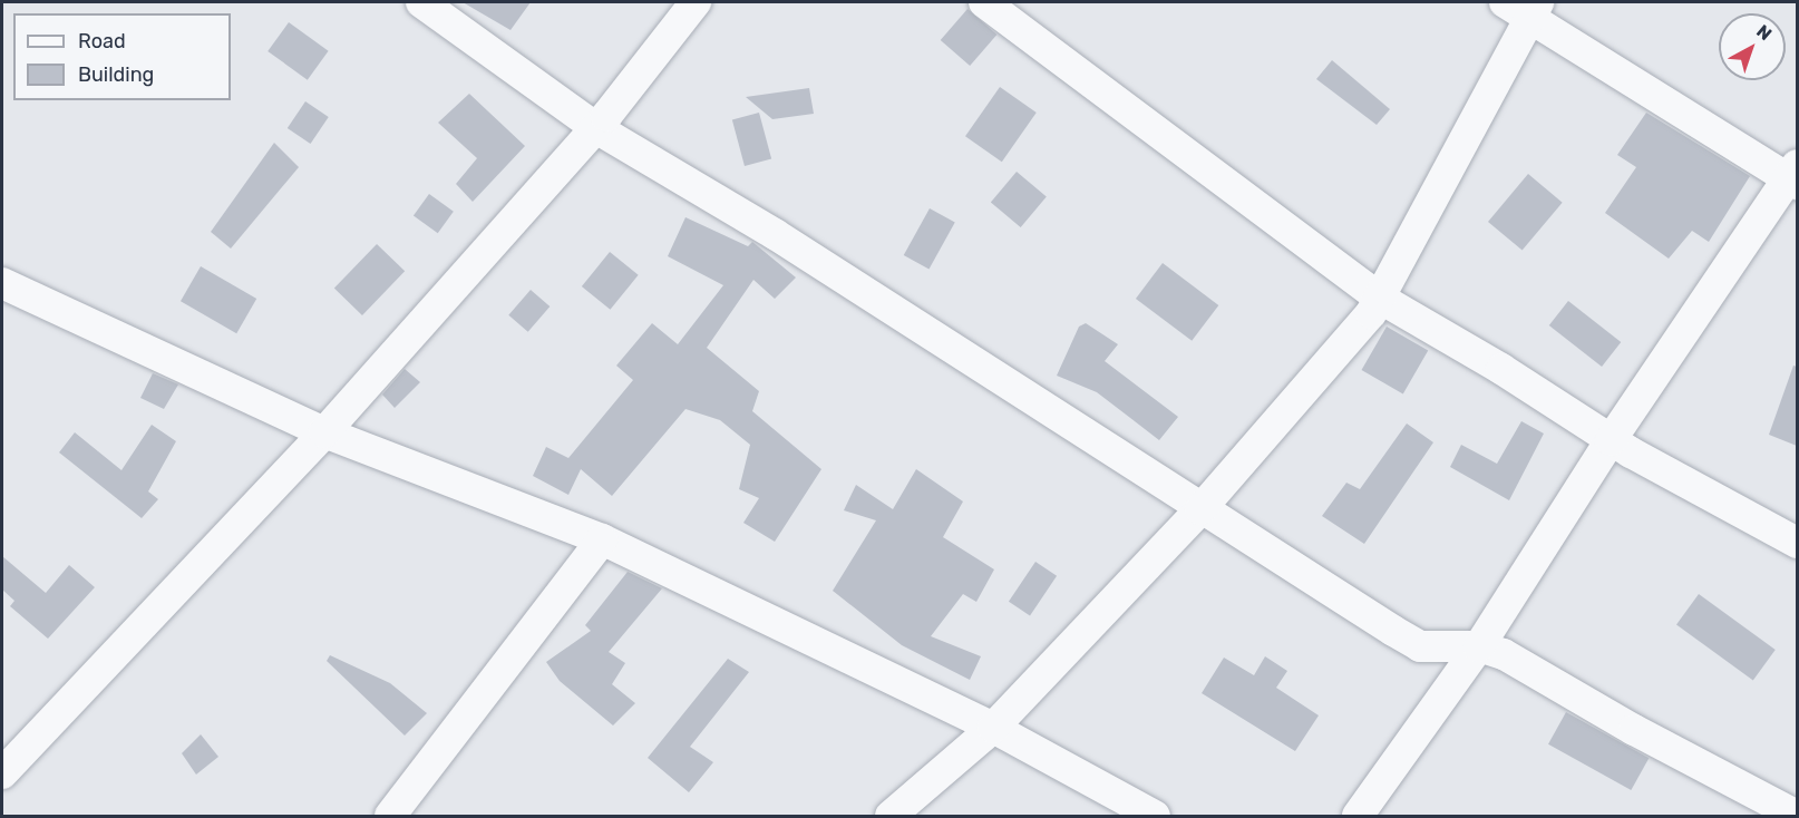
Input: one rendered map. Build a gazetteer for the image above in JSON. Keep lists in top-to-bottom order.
{
  "legend": ["Road", "Building"],
  "north": "top right"
}
